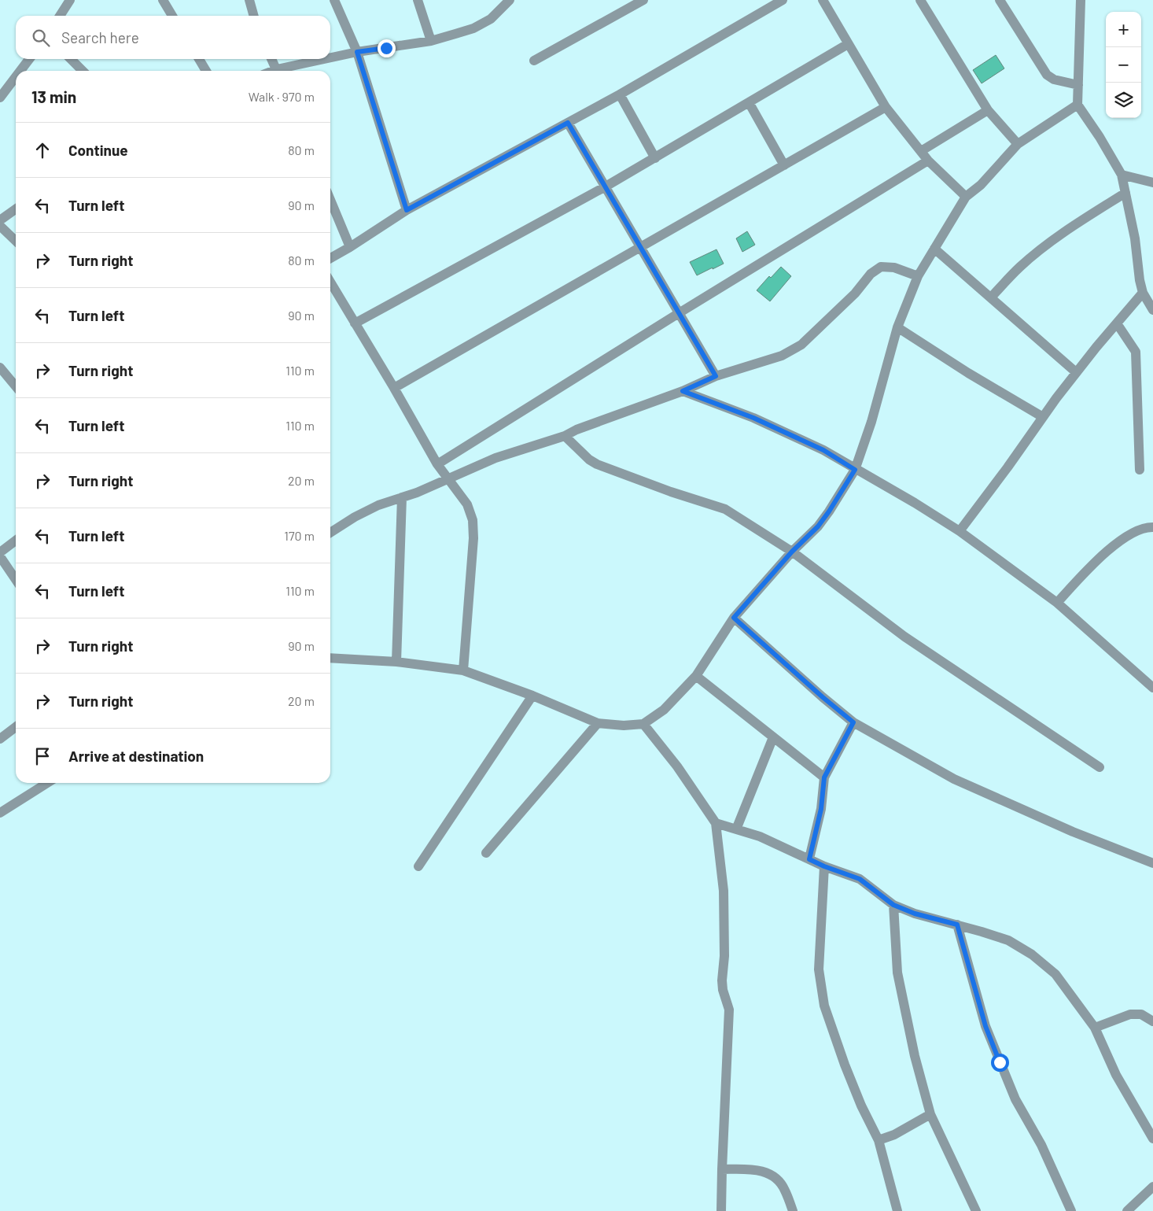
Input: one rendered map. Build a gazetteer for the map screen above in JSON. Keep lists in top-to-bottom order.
{
  "page": {
    "map_buttons": ["+", "−"],
    "search": "Search here",
    "heading": ["13 min", "Walk · 970 m"],
    "list": [
      ["Continue", "80 m"],
      ["Turn left", "90 m"],
      ["Turn right", "80 m"],
      ["Turn left", "90 m"],
      ["Turn right", "110 m"],
      ["Turn left", "110 m"],
      ["Turn right", "20 m"],
      ["Turn left", "170 m"],
      ["Turn left", "110 m"],
      ["Turn right", "90 m"],
      ["Turn right", "20 m"],
      "Arrive at destination"
    ]
  }
}
